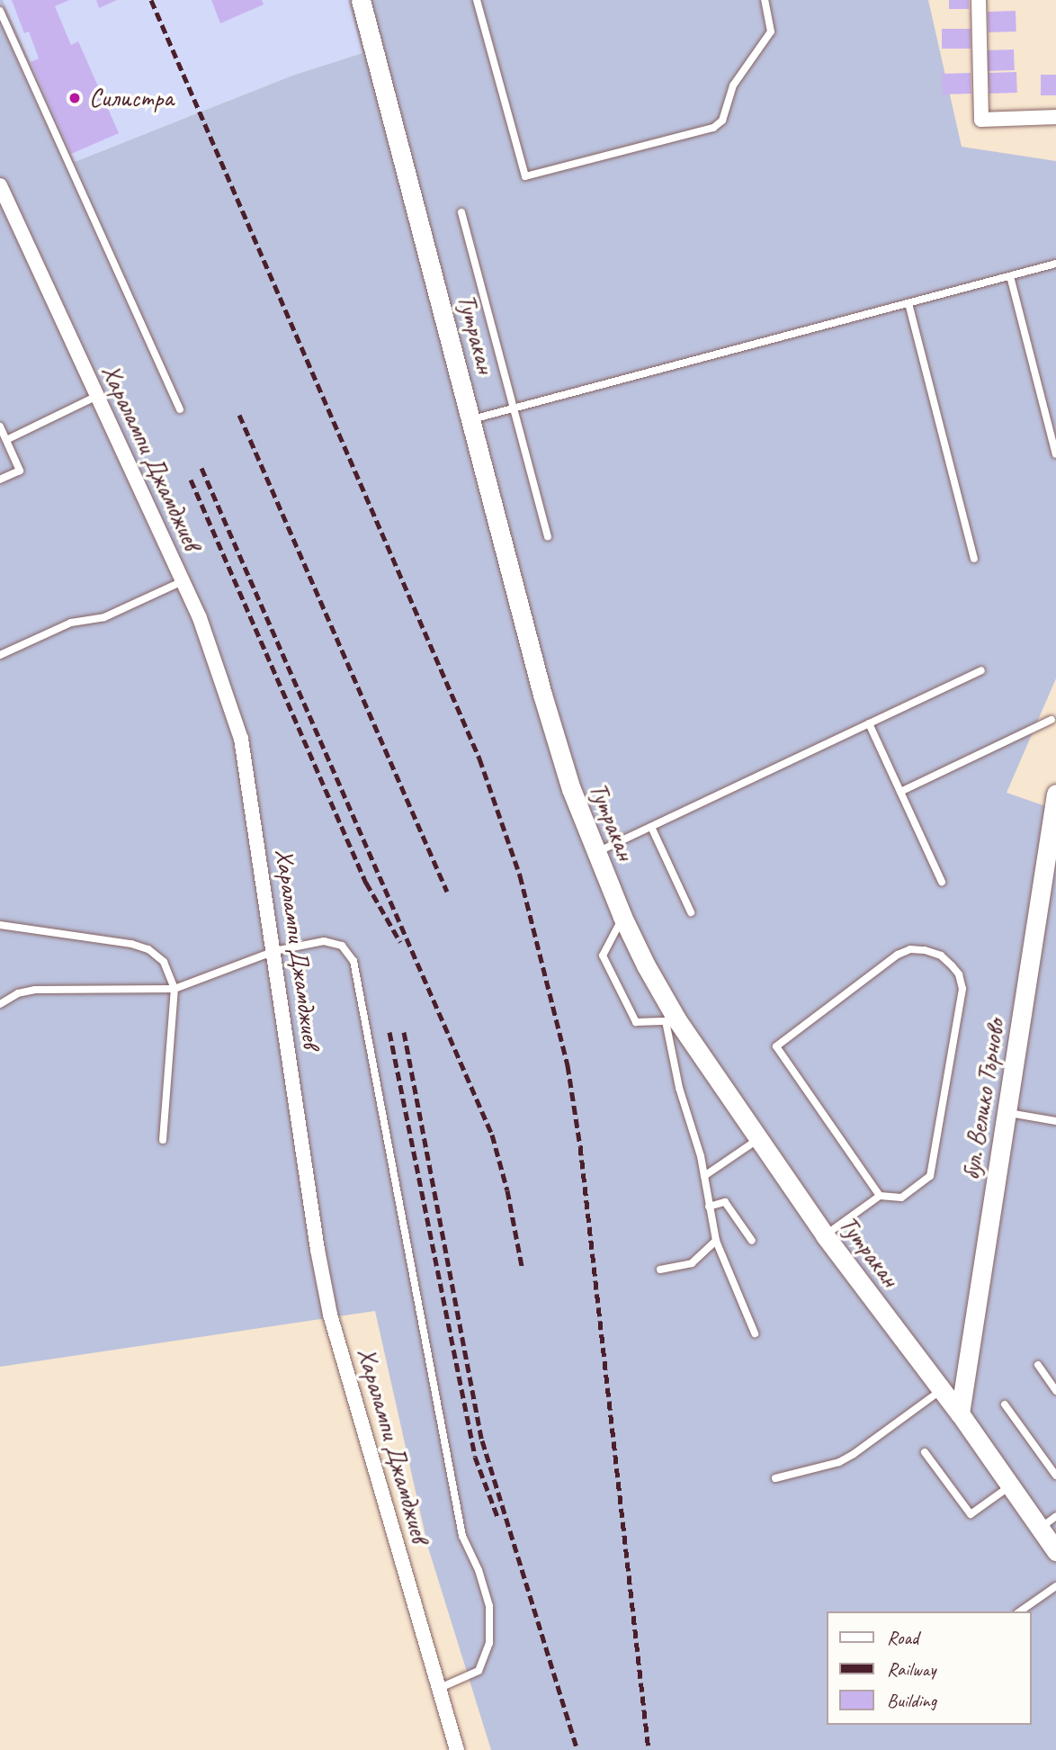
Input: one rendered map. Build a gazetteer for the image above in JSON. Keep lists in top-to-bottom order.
{
  "streets": {
    "street": ["Тутракан", "Харалампи Джамджиев", "бул. Велико Търново"]
  },
  "crossings": [
    ["Тутракан", "бул. Велико Търново"]
  ],
  "places": ["Силистра"],
  "legend": ["Road", "Railway", "Building"]
}
